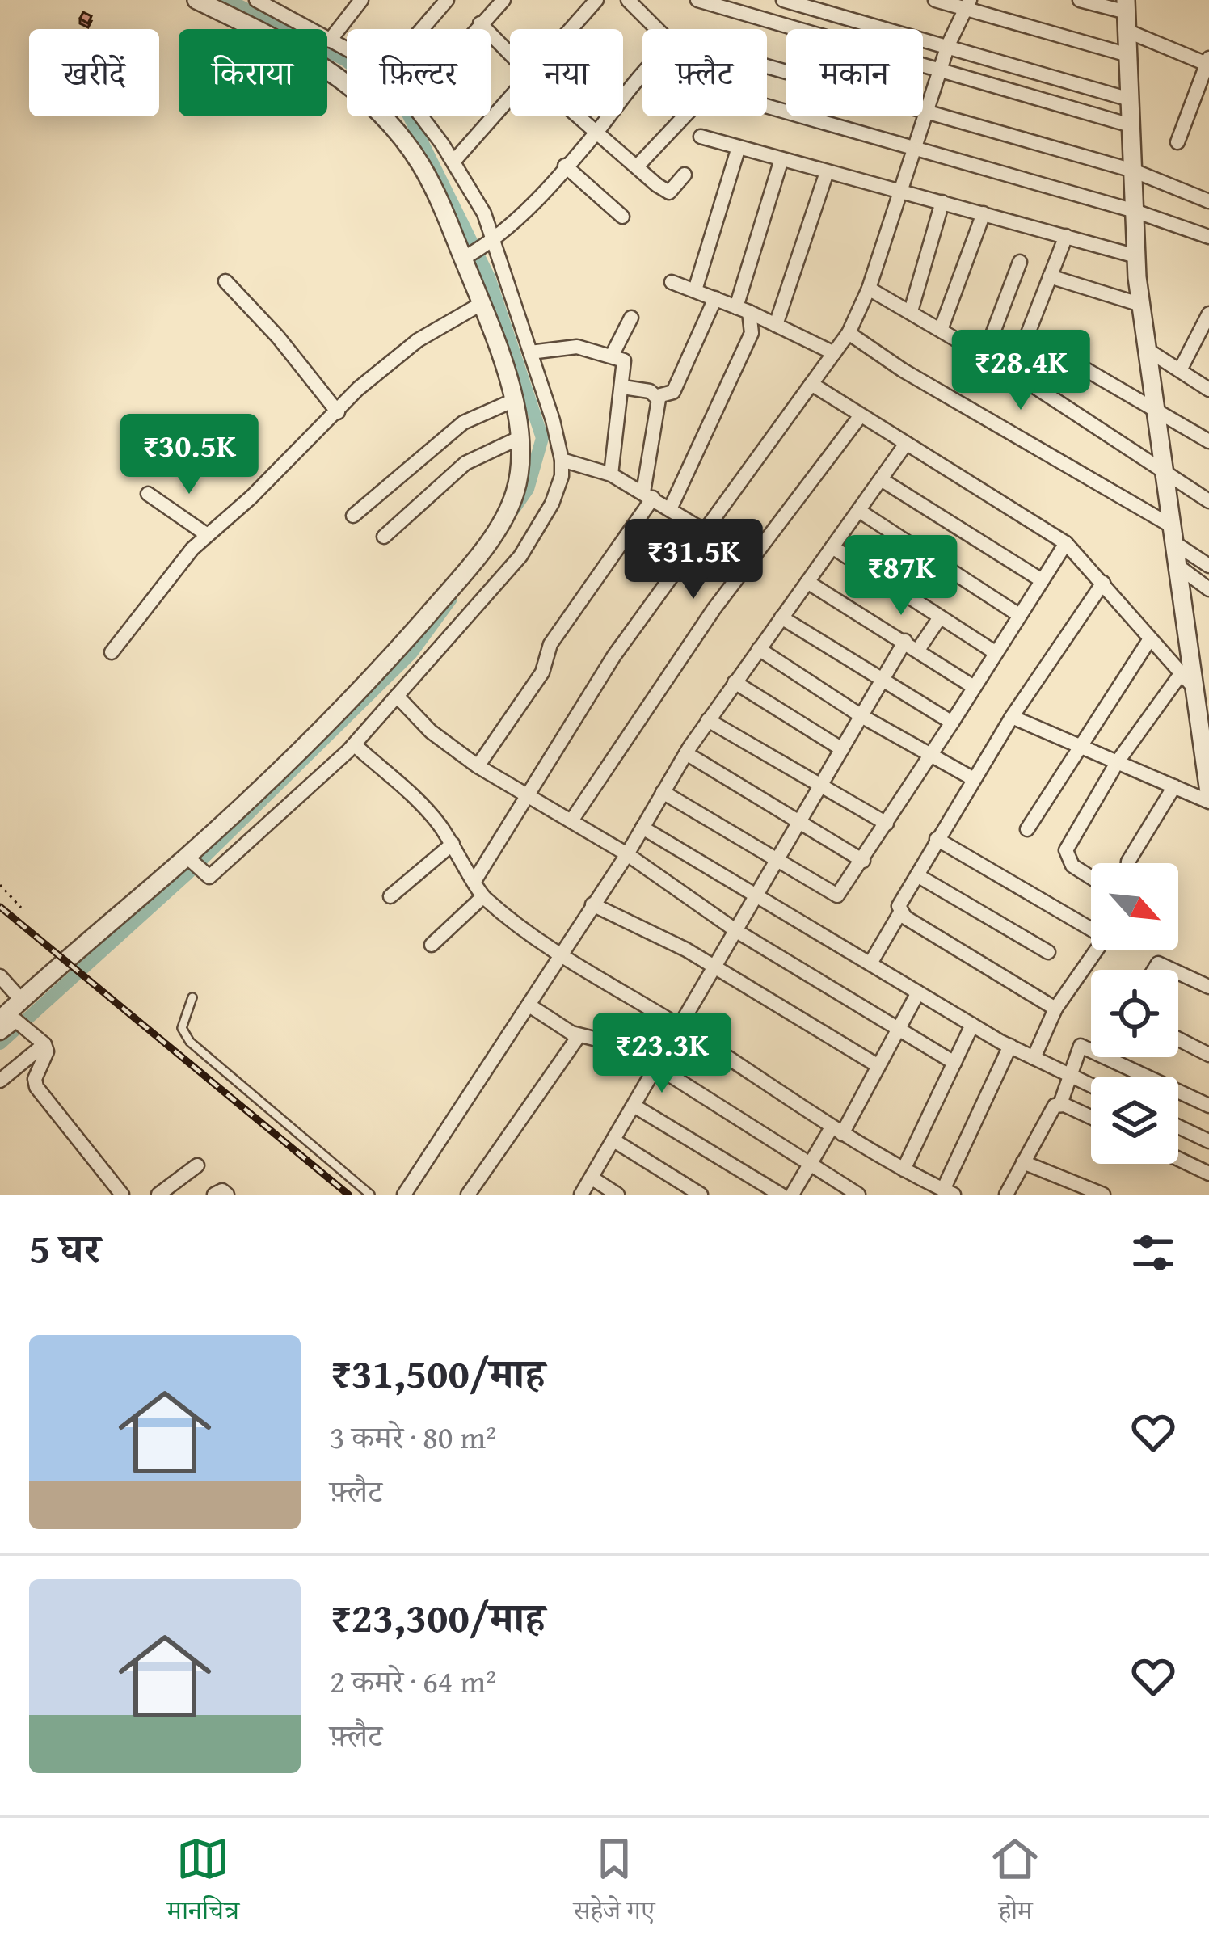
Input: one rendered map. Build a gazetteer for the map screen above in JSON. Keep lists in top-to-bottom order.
{
  "north": "bottom right",
  "page": {
    "chip": [
      "खरीदें",
      "किराया",
      "फ़िल्टर",
      "नया",
      "फ़्लैट",
      "मकान"
    ],
    "price": [
      "₹28.4K",
      "₹30.5K",
      "₹31.5K",
      "₹87K",
      "₹23.3K"
    ],
    "heading": "5 घर",
    "list": [
      {
        "name": "₹31,500/माह",
        "note": "3 कमरे · 80 m² · फ़्लैट"
      },
      {
        "name": "₹23,300/माह",
        "note": "2 कमरे · 64 m² · फ़्लैट"
      }
    ],
    "tabs": ["मानचित्र", "सहेजे गए", "होम"]
  }
}
